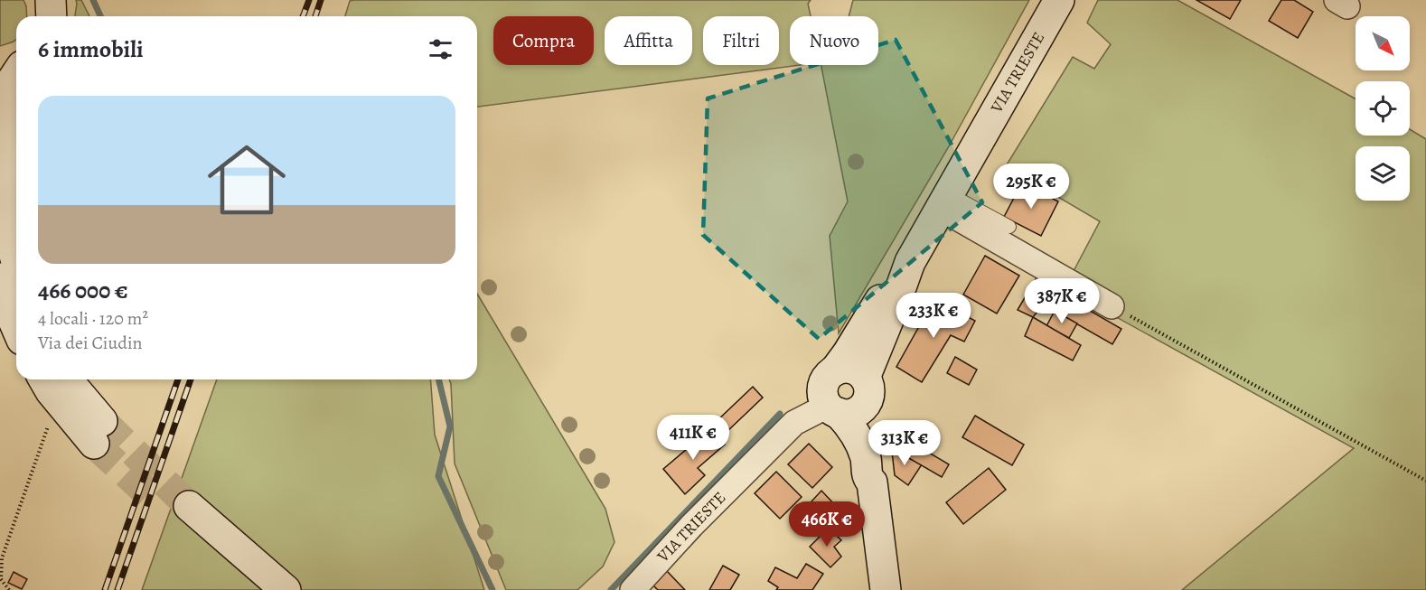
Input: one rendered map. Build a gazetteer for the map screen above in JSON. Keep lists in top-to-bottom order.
{
  "streets": {
    "street": ["VIA TRIESTE"]
  },
  "north": "bottom right",
  "page": {
    "chip": [
      "Compra",
      "Affitta",
      "Filtri",
      "Nuovo"
    ],
    "heading": "6 immobili",
    "list": [
      {
        "name": "466 000 €",
        "note": "4 locali · 120 m² · Via dei Ciudin"
      }
    ],
    "price": [
      "295K €",
      "387K €",
      "233K €",
      "411K €",
      "313K €",
      "466K €"
    ]
  }
}
